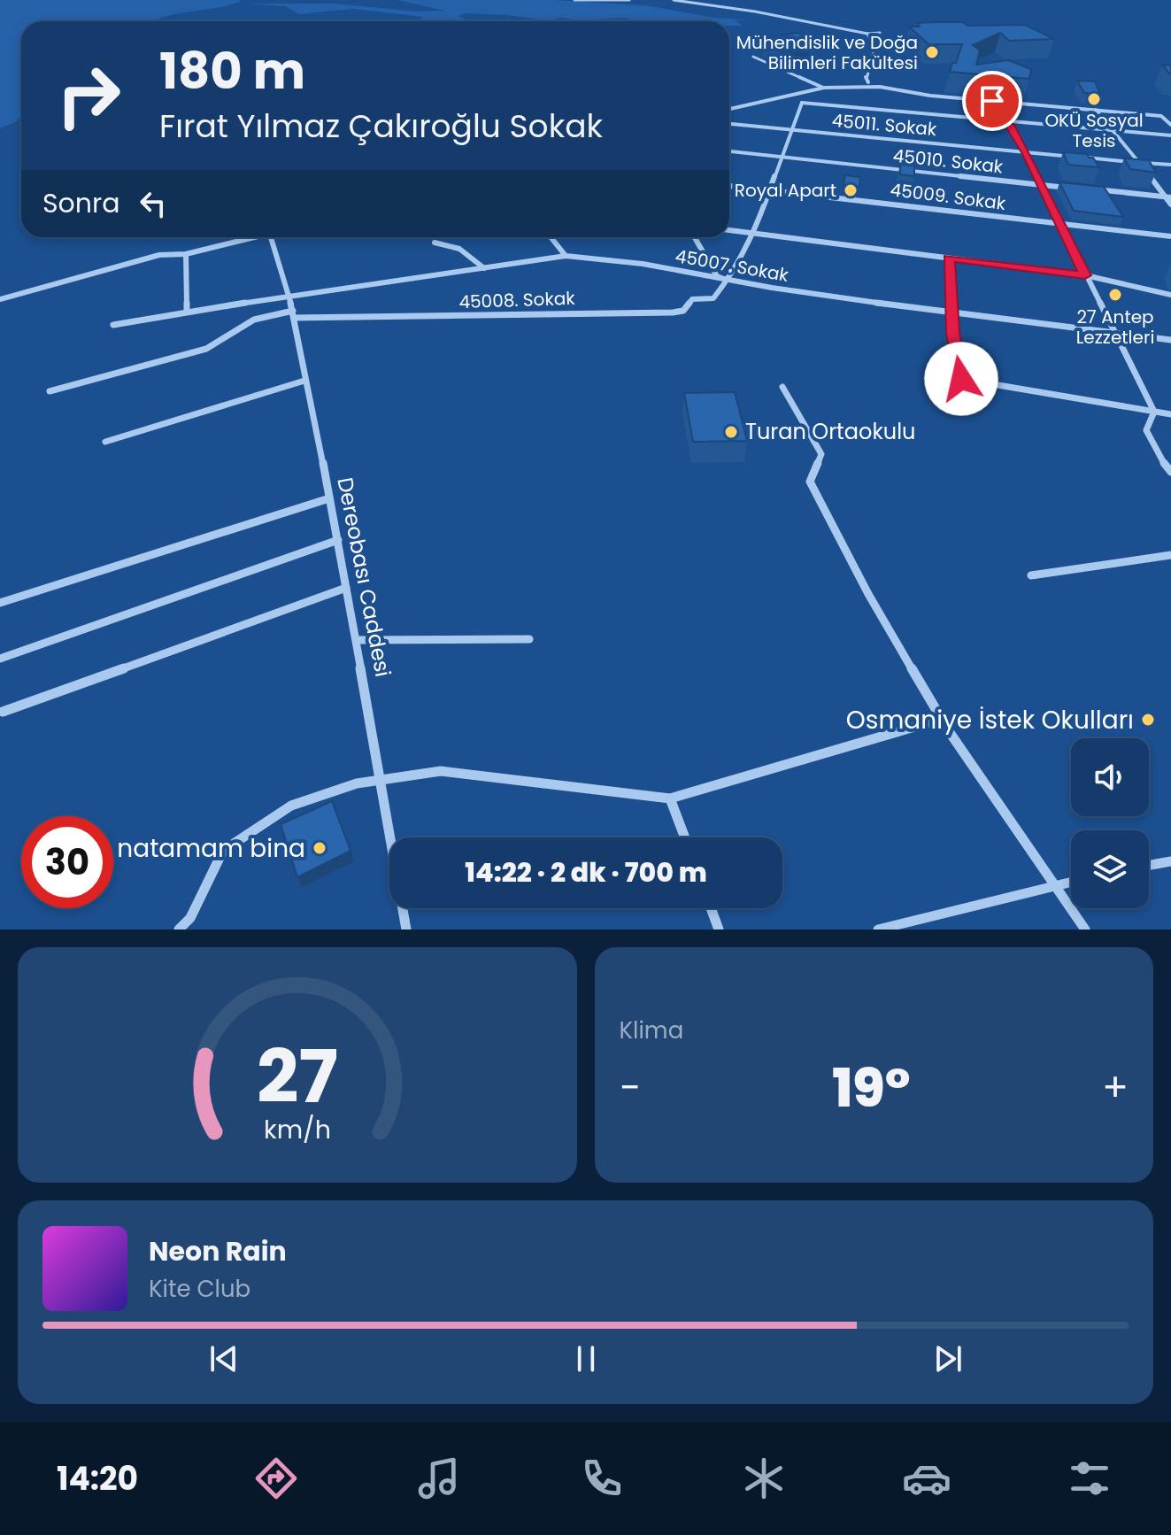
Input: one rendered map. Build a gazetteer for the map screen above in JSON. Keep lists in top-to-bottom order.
{
  "streets": {
    "street": [
      "45011. Sokak",
      "45010. Sokak",
      "45009. Sokak",
      "45007. Sokak",
      "45008. Sokak",
      "Dereobası Caddesi"
    ]
  },
  "crossings": [
    ["45007. Sokak", "45008. Sokak"],
    ["45007. Sokak", "Dereobası Caddesi"],
    ["45008. Sokak", "Dereobası Caddesi"]
  ],
  "places": [
    "Mühendislik ve Doğa Bilimleri Fakültesi",
    "OKÜ Sosyal Tesis",
    "Royal Apart",
    "27 Antep Lezzetleri",
    "Turan Ortaokulu",
    "Osmaniye İstek Okulları",
    "natamam bina"
  ],
  "page": {
    "turn": ["180 m", "Fırat Yılmaz Çakıroğlu Sokak"],
    "then": "Sonra",
    "limit": "30",
    "trip": "14:22 · 2 dk · 700 m",
    "tile": "Klima",
    "heat": ["−", "19°", "+"],
    "song": ["Neon Rain", "Kite Club"],
    "tabs": "14:20",
    "gauge": ["27", "km/h"]
  }
}
